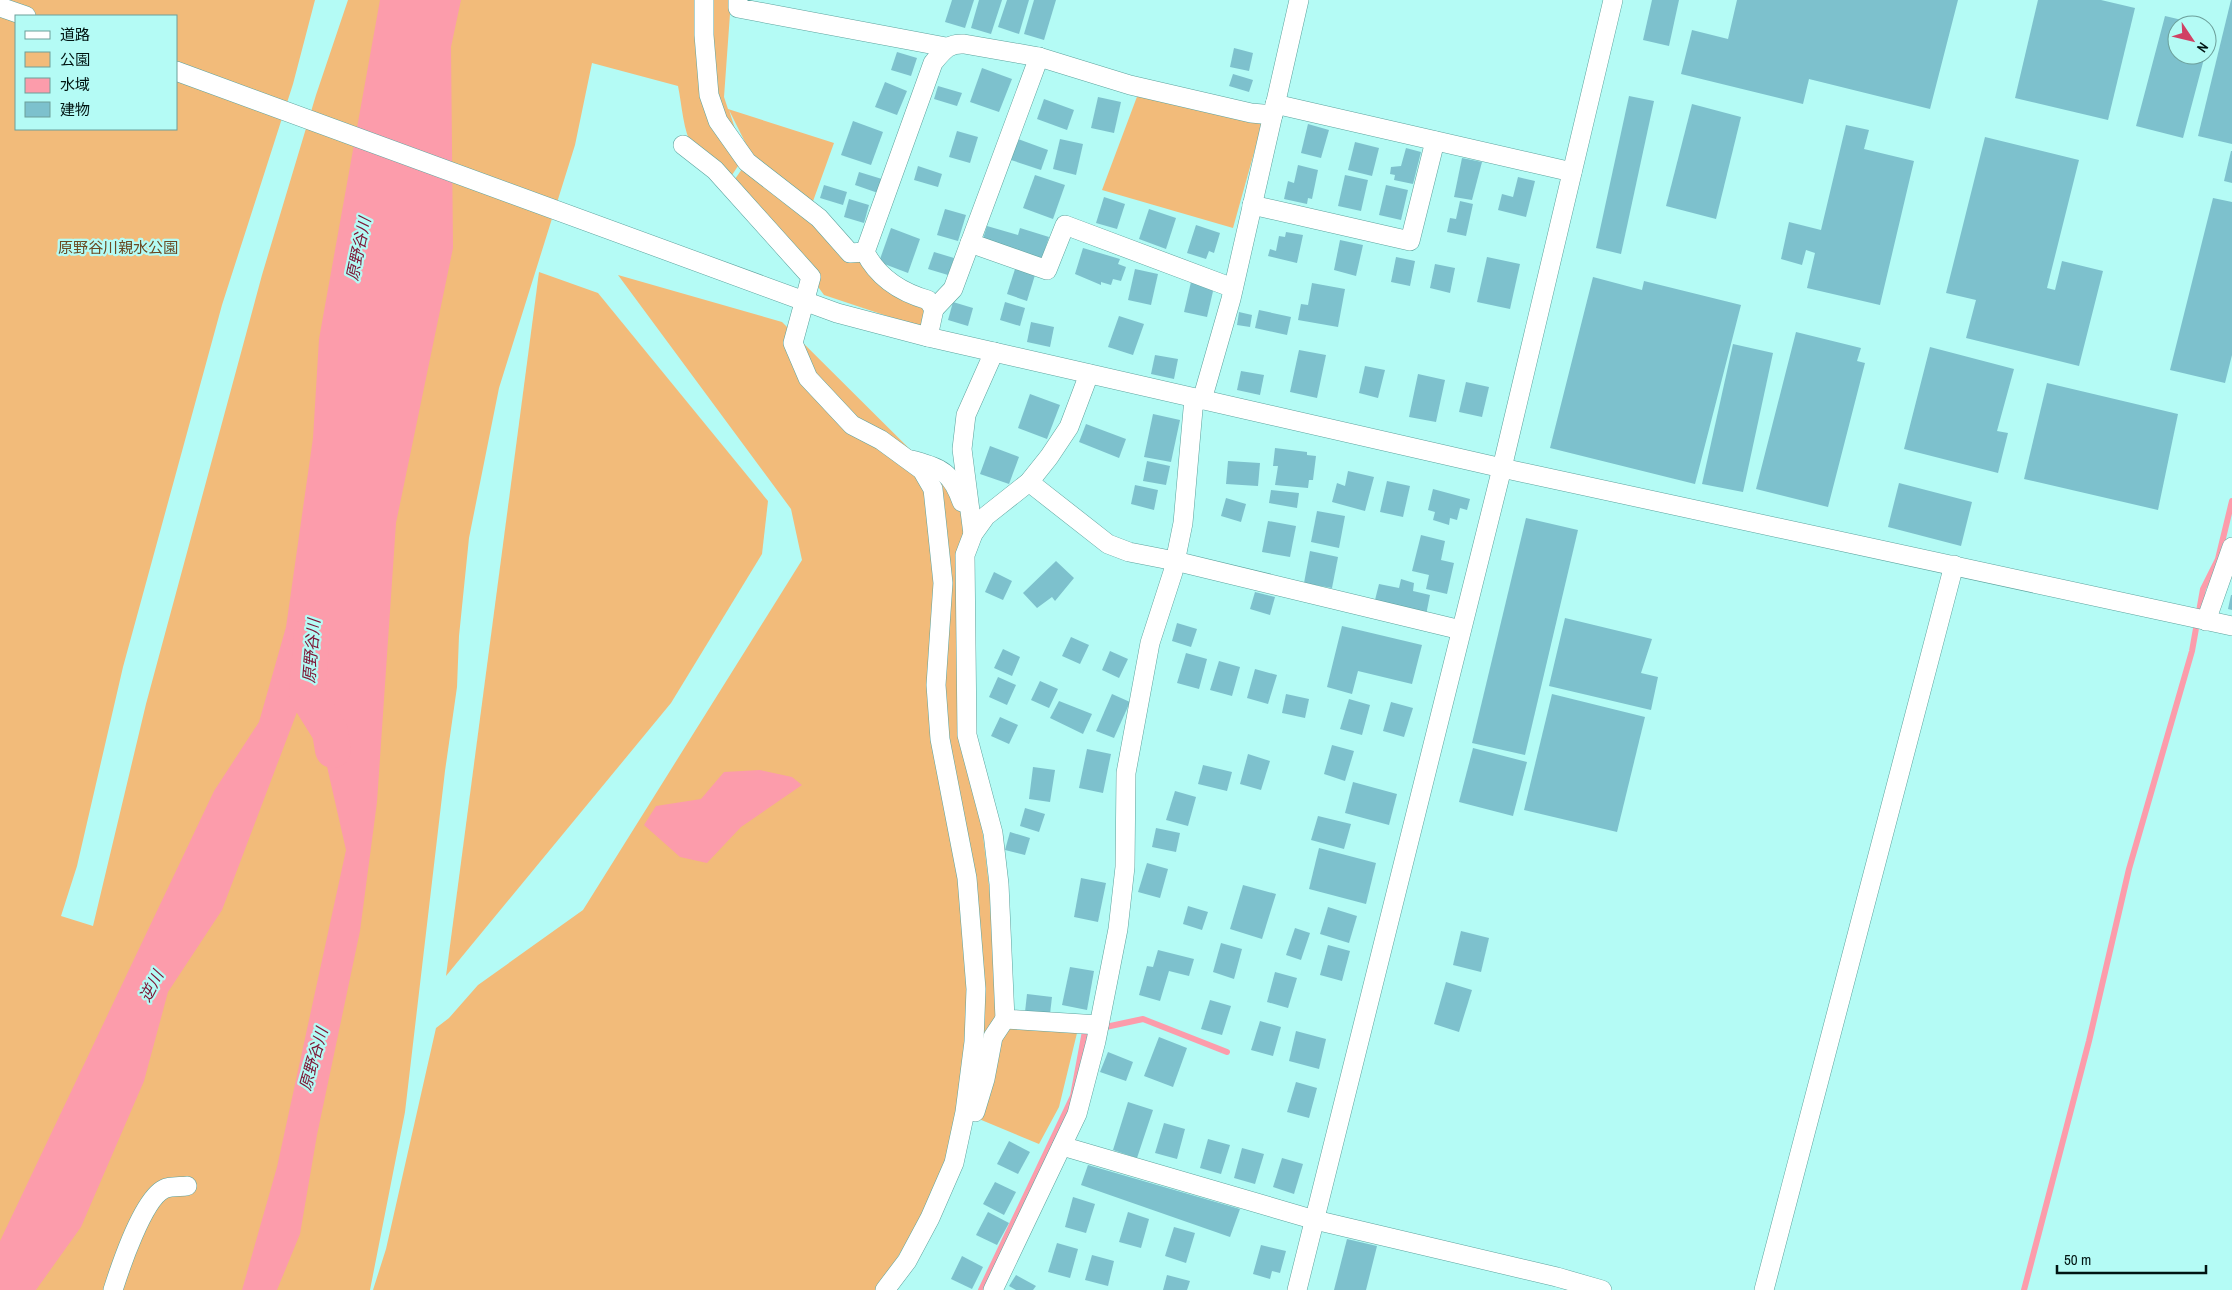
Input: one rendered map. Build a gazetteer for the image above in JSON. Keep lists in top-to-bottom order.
{
  "water": ["原野谷川", "逆川"],
  "parks": ["原野谷川親水公園"],
  "legend": [
    "道路",
    "公園",
    "水域",
    "建物"
  ],
  "scale_bar": "50 m",
  "north": "bottom right"
}
